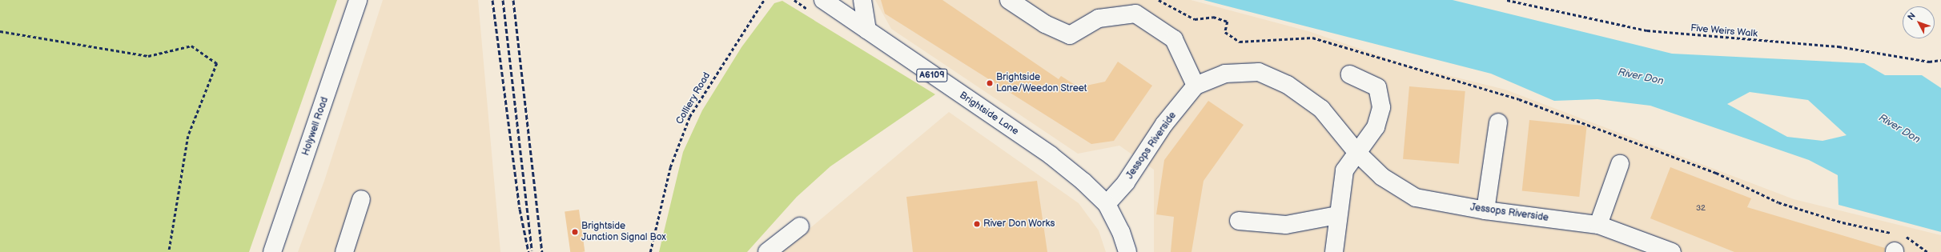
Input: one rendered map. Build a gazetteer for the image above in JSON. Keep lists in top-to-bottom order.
{
  "streets": {
    "street": [
      "A6109",
      "Brightside Lane",
      "Holywell Road",
      "Jessops Riverside"
    ],
    "path": ["Five Weirs Walk", "Colliery Road"]
  },
  "crossings": [
    ["Brightside Lane", "Jessops Riverside"]
  ],
  "water": ["River Don"],
  "places": ["Brightside Lane/Weedon Street", "River Don Works", "Brightside Junction Signal Box"],
  "house_numbers": ["32"],
  "north": "top left"
}
